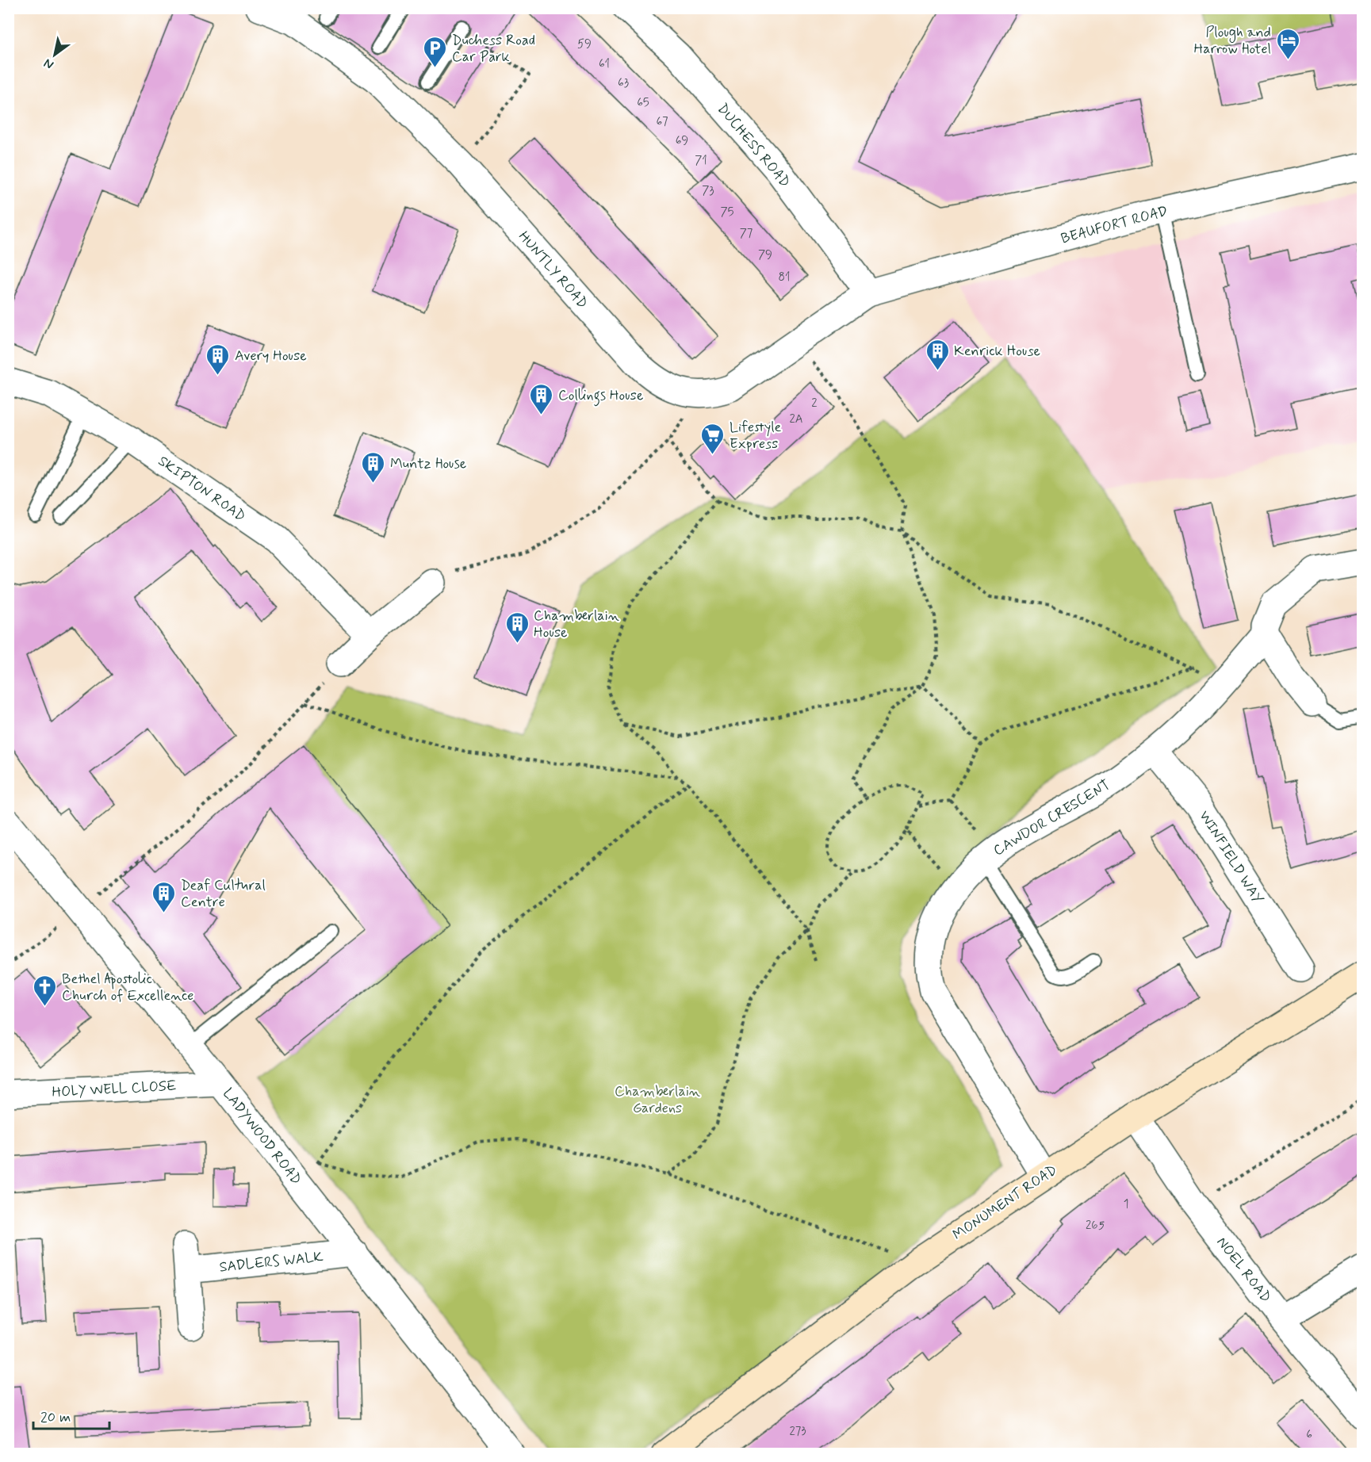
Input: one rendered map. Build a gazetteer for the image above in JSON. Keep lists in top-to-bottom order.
{
  "streets": {
    "main road": ["MONUMENT ROAD"],
    "street": [
      "DUCHESS ROAD",
      "BEAUFORT ROAD",
      "HUNTLY ROAD",
      "SKIPTON ROAD",
      "CAWDOR CRESCENT",
      "WINFIELD WAY",
      "HOLY WELL CLOSE",
      "LADYWOOD ROAD",
      "SADLERS WALK",
      "NOEL ROAD"
    ]
  },
  "crossings": [
    ["DUCHESS ROAD", "BEAUFORT ROAD"],
    ["DUCHESS ROAD", "HUNTLY ROAD"],
    ["BEAUFORT ROAD", "HUNTLY ROAD"],
    ["CAWDOR CRESCENT", "WINFIELD WAY"],
    ["CAWDOR CRESCENT", "MONUMENT ROAD"],
    ["HOLY WELL CLOSE", "LADYWOOD ROAD"],
    ["LADYWOOD ROAD", "SADLERS WALK"],
    ["MONUMENT ROAD", "NOEL ROAD"]
  ],
  "parks": ["Chamberlain Gardens"],
  "places": {
    "hotel": ["Plough and Harrow Hotel"],
    "parking": ["Duchess Road Car Park"],
    "building": [
      "Kenrick House",
      "Avery House",
      "Collings House",
      "Muntz House",
      "Chamberlain House",
      "Deaf Cultural Centre"
    ],
    "supermarket": ["Lifestyle Express"],
    "church": ["Bethel Apostolic Church of Excellence"]
  },
  "house_numbers": [
    "59",
    "61",
    "63",
    "65",
    "67",
    "69",
    "71",
    "73",
    "75",
    "77",
    "79",
    "81",
    "2",
    "2A",
    "1",
    "265",
    "273",
    "6"
  ],
  "scale_bar": "20 m",
  "north": "bottom left"
}
